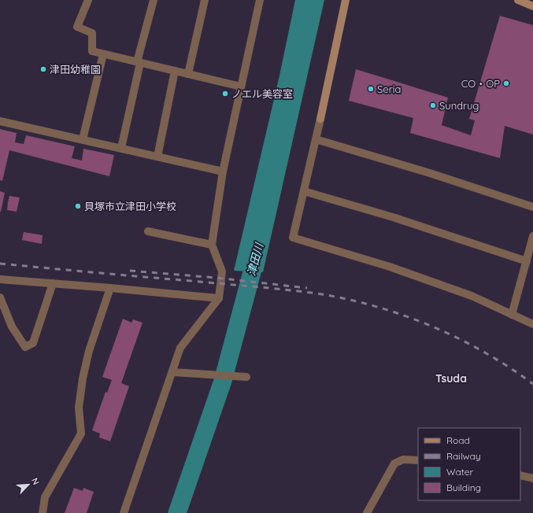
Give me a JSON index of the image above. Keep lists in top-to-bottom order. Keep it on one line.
{"districts":["Tsuda"],"water":["津田川"],"places":["津田幼稚園","CO・OP","Seria","ノエル美容室","Sundrug","貝塚市立津田小学校"],"legend":["Road","Railway","Water","Building"],"north":"top right"}
